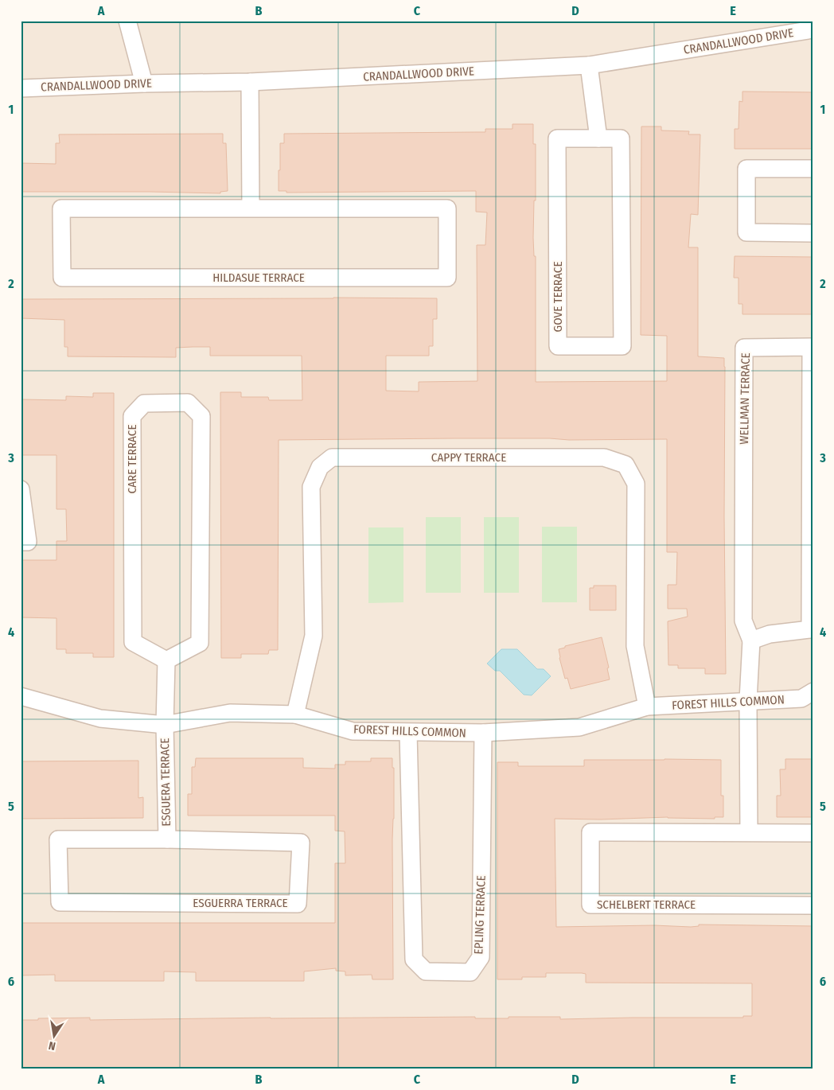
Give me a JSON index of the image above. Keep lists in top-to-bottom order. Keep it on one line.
{"streets":{"street":["CRANDALLWOOD DRIVE","HILDASUE TERRACE","GOVE TERRACE","WELLMAN TERRACE","CAPPY TERRACE","CARE TERRACE","FOREST HILLS COMMON","ESGUERA TERRACE","ESGUERRA TERRACE","SCHELBERT TERRACE","EPLING TERRACE"]},"crossings":[["WELLMAN TERRACE","FOREST HILLS COMMON"],["CAPPY TERRACE","FOREST HILLS COMMON"],["FOREST HILLS COMMON","ESGUERA TERRACE"],["FOREST HILLS COMMON","EPLING TERRACE"],["ESGUERA TERRACE","ESGUERRA TERRACE"]],"north":"bottom","grid":{"columns":["A","B","C","D","E"],"rows":["1","2","3","4","5","6"]}}
